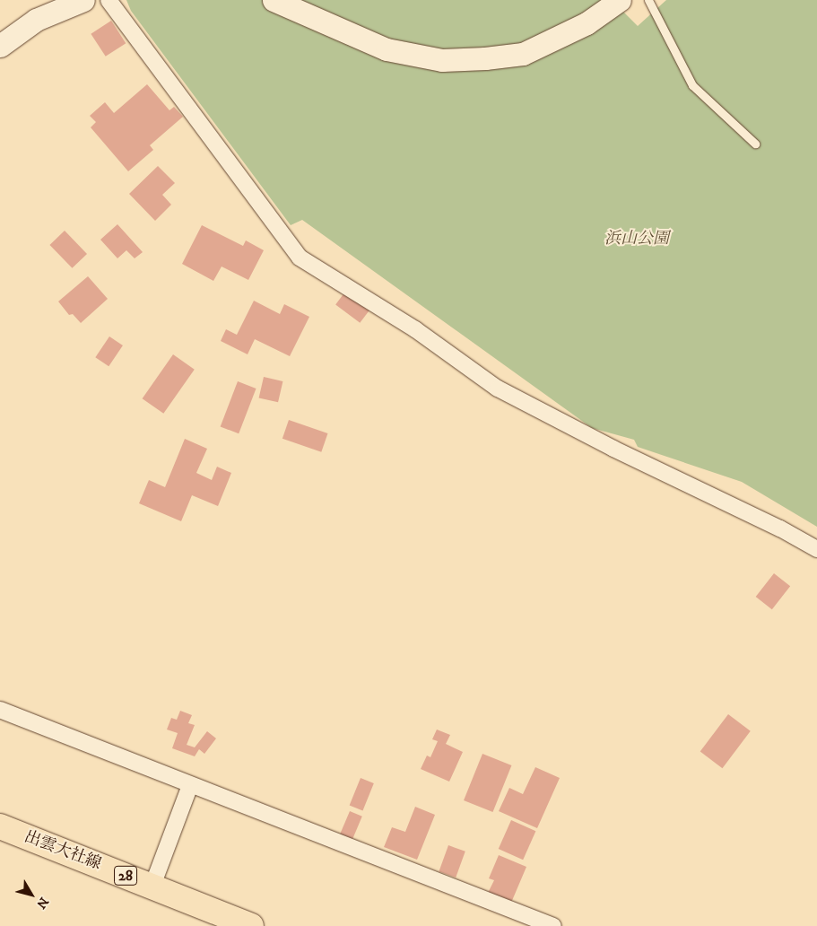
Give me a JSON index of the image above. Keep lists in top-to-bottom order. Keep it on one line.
{"streets":{"main road":["出雲大社線","28"]},"parks":["浜山公園"],"north":"bottom right"}
